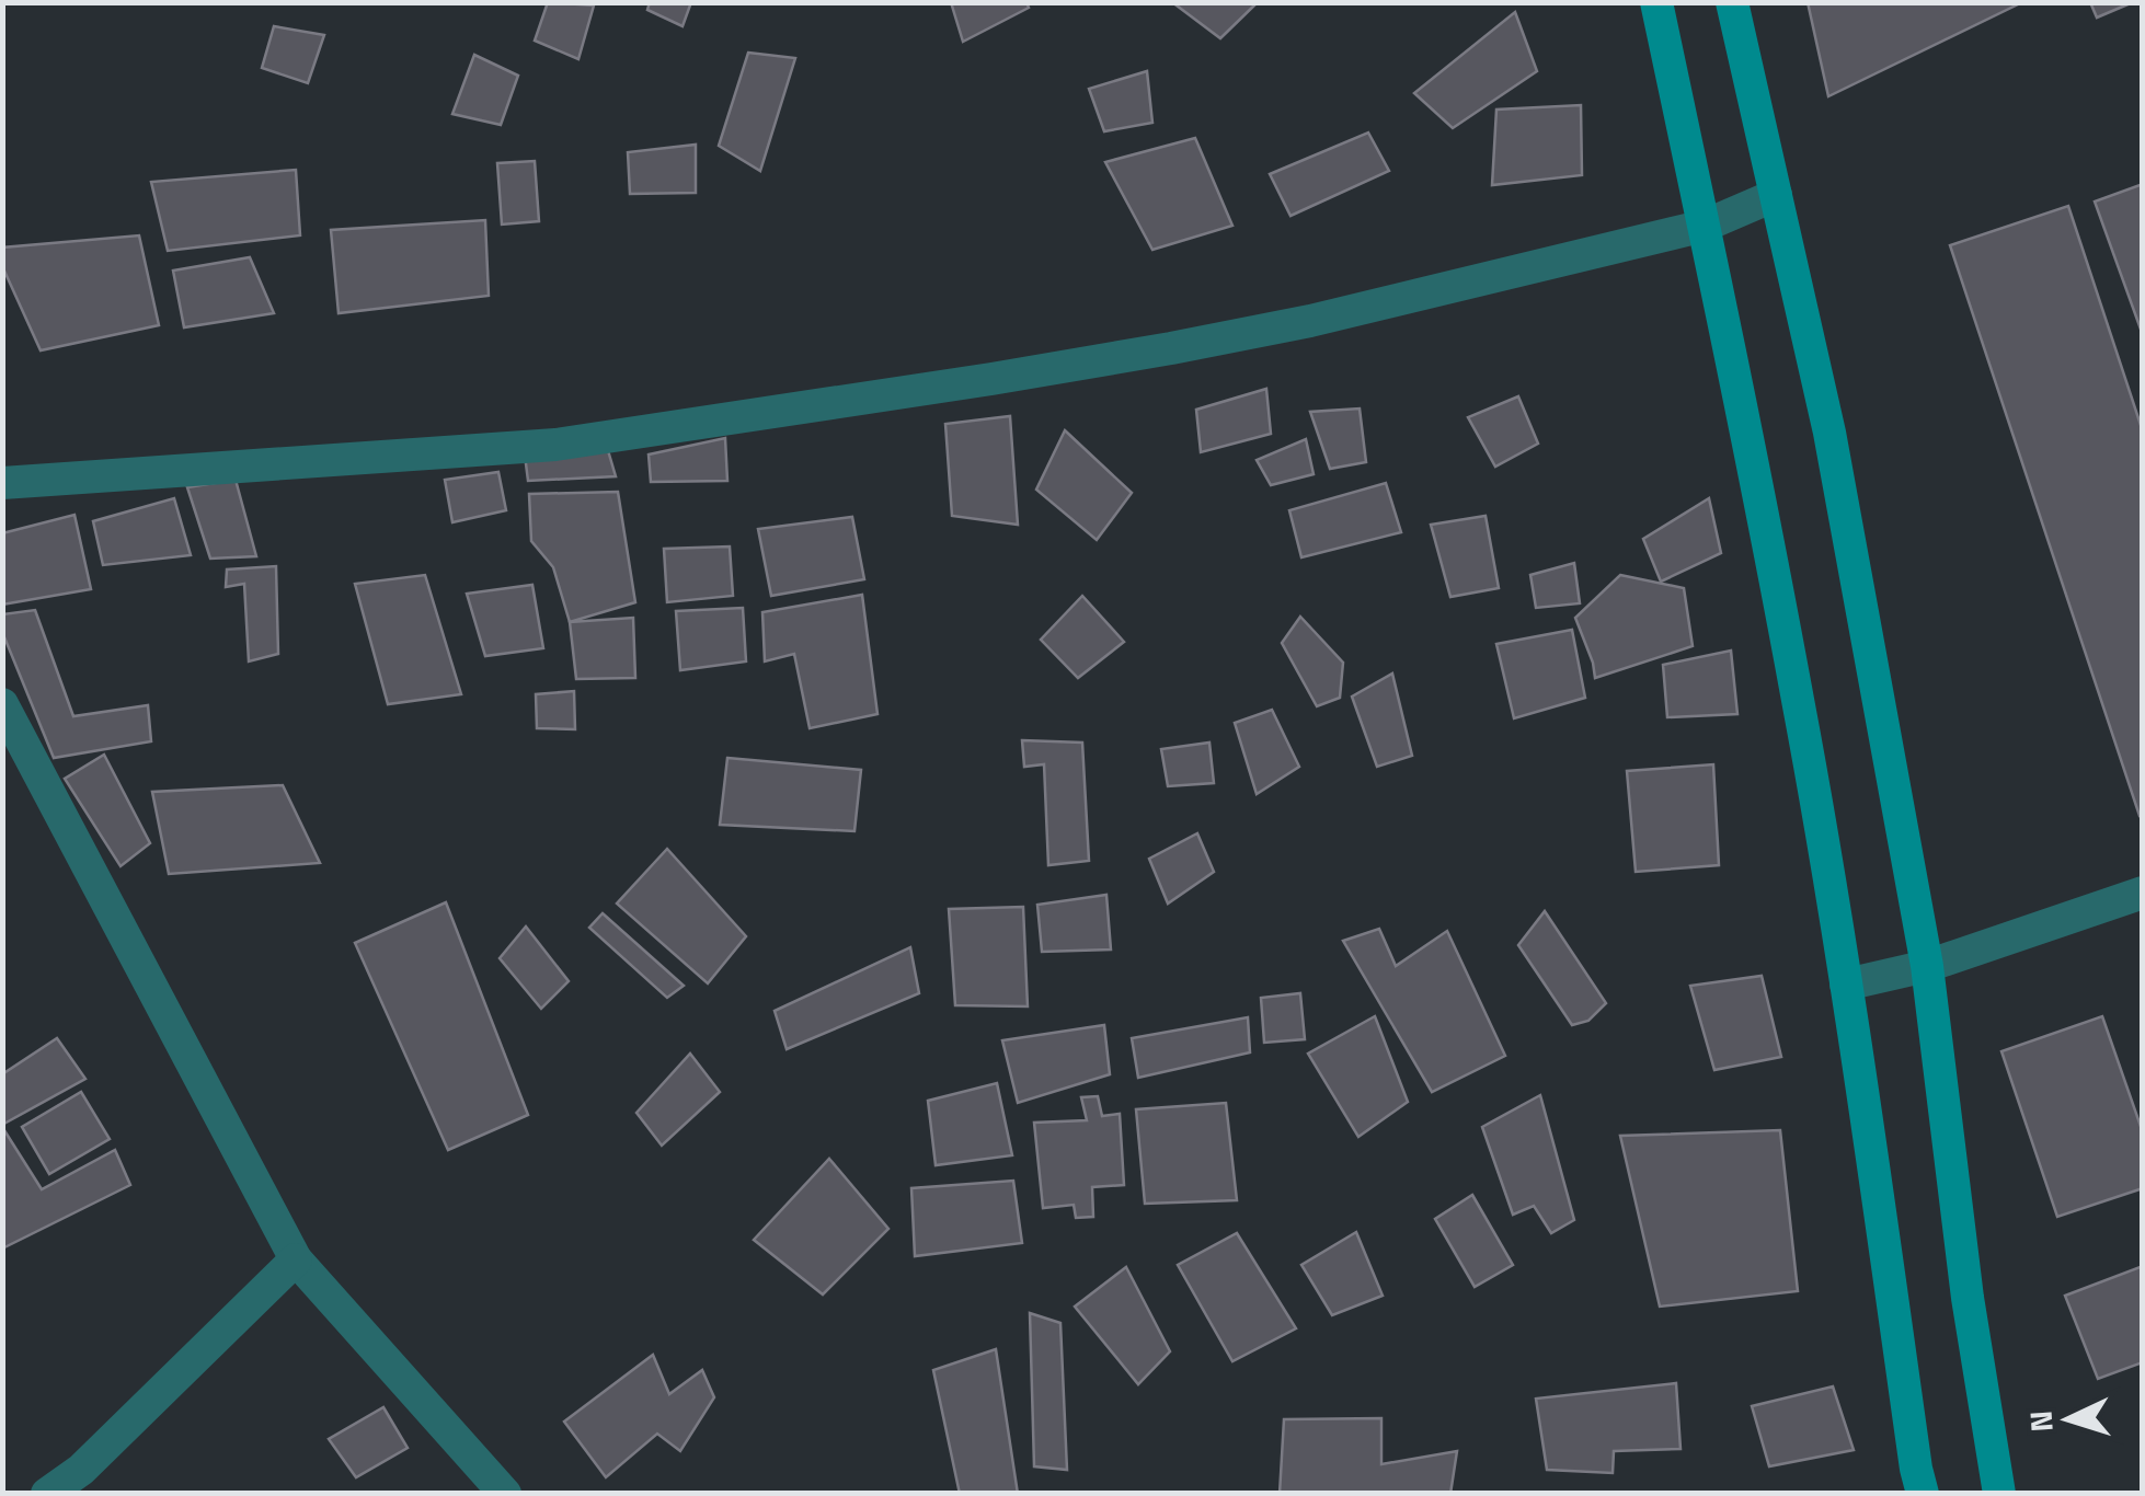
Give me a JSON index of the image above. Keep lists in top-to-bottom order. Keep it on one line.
{"north":"left"}
